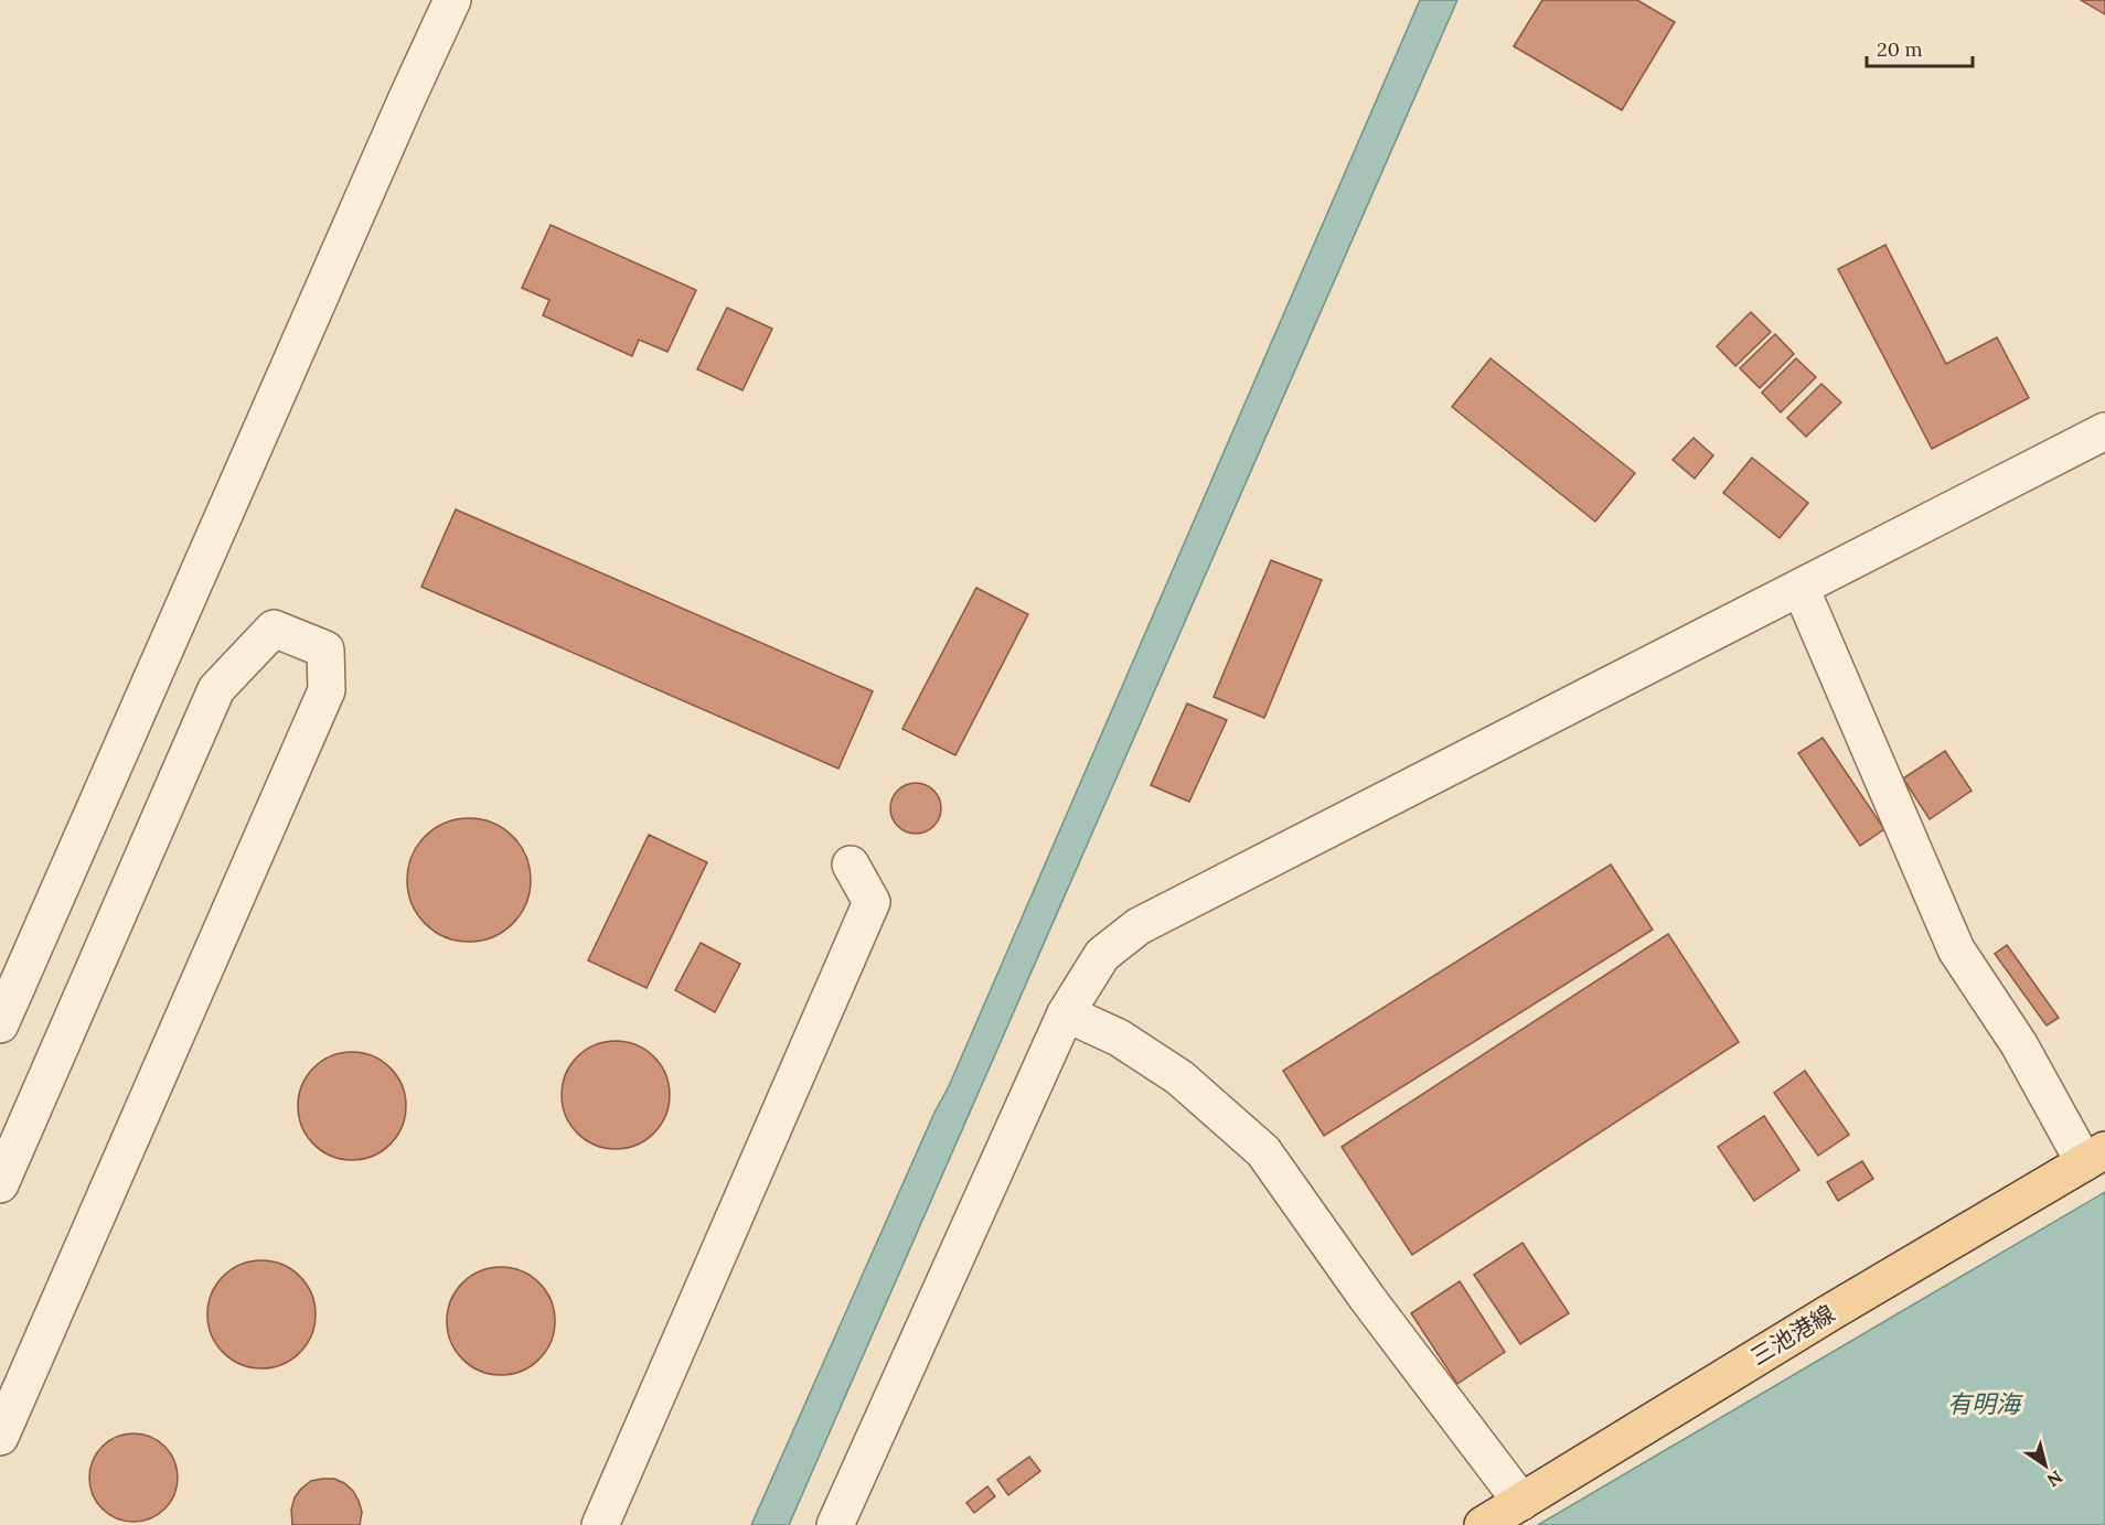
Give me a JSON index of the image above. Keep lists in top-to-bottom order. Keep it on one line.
{"streets":{"main road":["三池港線"]},"water":["有明海"],"scale_bar":"20 m","north":"bottom right"}
